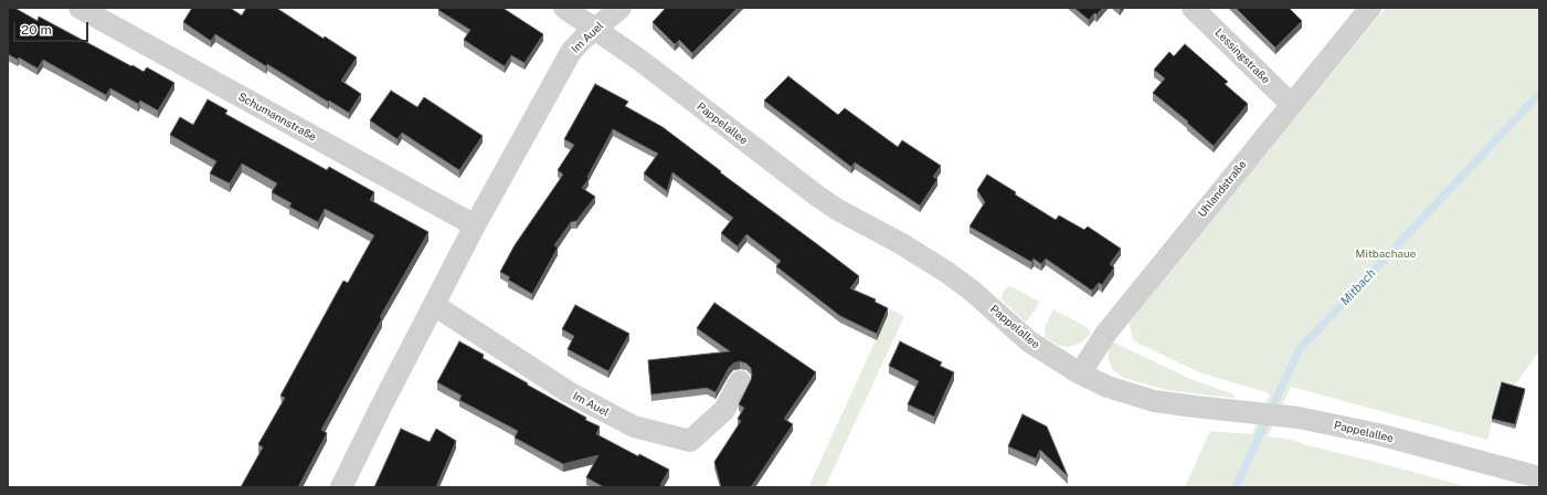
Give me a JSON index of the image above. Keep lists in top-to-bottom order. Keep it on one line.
{"streets":{"street":["Im Auel","Lessingstraße","Schumannstraße","Pappelallee","Uhlandstraße"]},"crossings":[["Im Auel","Schumannstraße"],["Im Auel","Pappelallee"],["Lessingstraße","Uhlandstraße"],["Pappelallee","Uhlandstraße"]],"water":["Mitbach"],"parks":["Mitbachaue"],"scale_bar":"20 m"}
